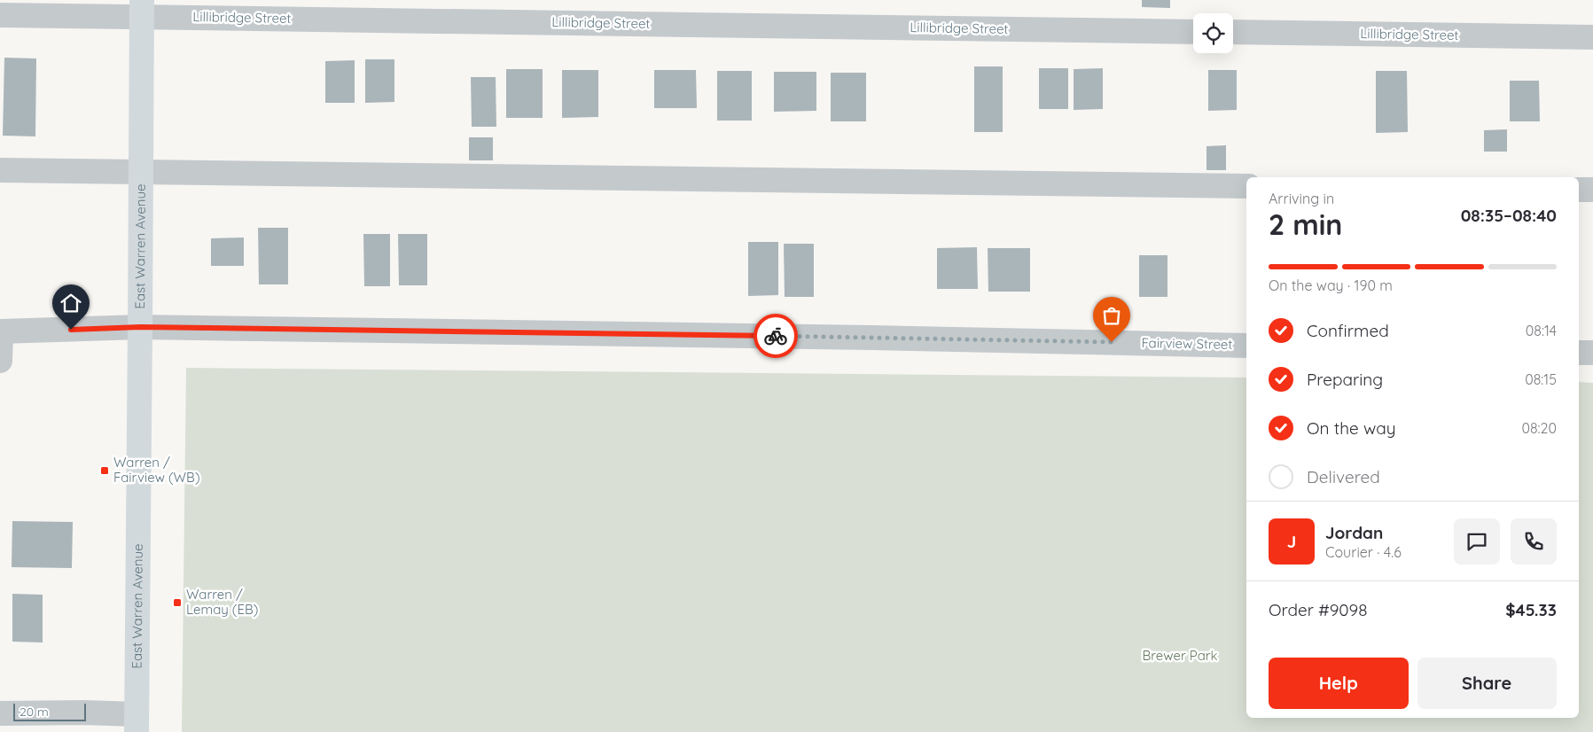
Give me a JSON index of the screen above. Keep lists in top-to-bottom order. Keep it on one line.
{"streets":{"main road":["East Warren Avenue"],"street":["Lillibridge Street","Fairview Street"]},"crossings":[["Lillibridge Street","East Warren Avenue"],["East Warren Avenue","Fairview Street"]],"parks":["Brewer Park"],"places":{"transit":["Warren / Fairview (WB)","Warren / Lemay (EB)"]},"scale_bar":"20 m","page":{"heading":["2 min","Arriving in","08:35–08:40"],"panel":["Jordan","Courier · 4.6","Order #9098","$45.33"],"bar":"On the way · 190 m","list":[["Confirmed","08:14"],["Preparing","08:15"],["On the way","08:20"],"Delivered"],"round":"J","buttons":["Help","Share"],"scale":"20 m"}}
